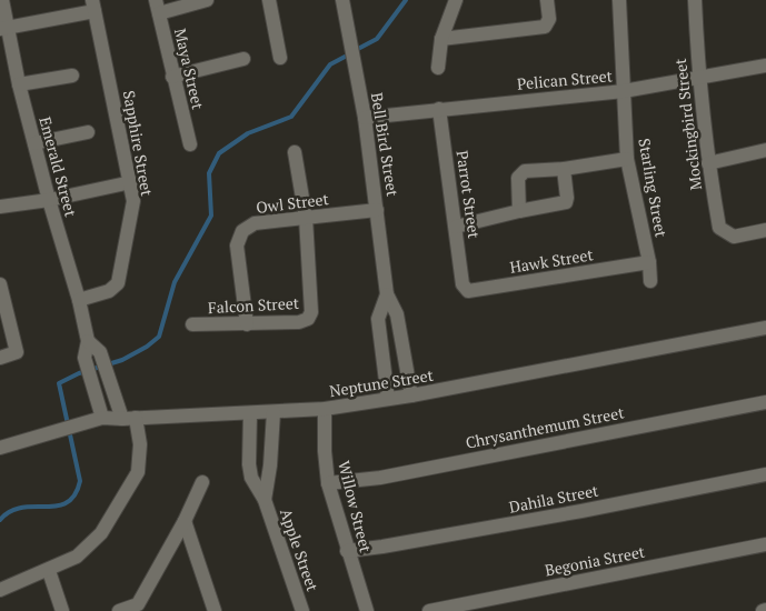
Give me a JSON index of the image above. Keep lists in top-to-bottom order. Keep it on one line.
{"streets":{"street":["Maya Street","Pelican Street","Mockingbird Street","Sapphire Street","Bell Bird Street","Emerald Street","Starling Street","Parrot Street","Owl Street","Hawk Street","Falcon Street","Neptune Street","Chrysanthemum Street","Dahila Street","Willow Street","Apple Street","Begonia Street"]},"crossings":[["Pelican Street","Mockingbird Street"],["Pelican Street","Bell Bird Street"],["Pelican Street","Starling Street"],["Pelican Street","Parrot Street"],["Sapphire Street","Emerald Street"],["Bell Bird Street","Owl Street"],["Bell Bird Street","Neptune Street"],["Emerald Street","Neptune Street"],["Starling Street","Hawk Street"],["Parrot Street","Hawk Street"],["Owl Street","Falcon Street"],["Neptune Street","Willow Street"],["Neptune Street","Apple Street"],["Chrysanthemum Street","Willow Street"],["Dahila Street","Willow Street"]]}
